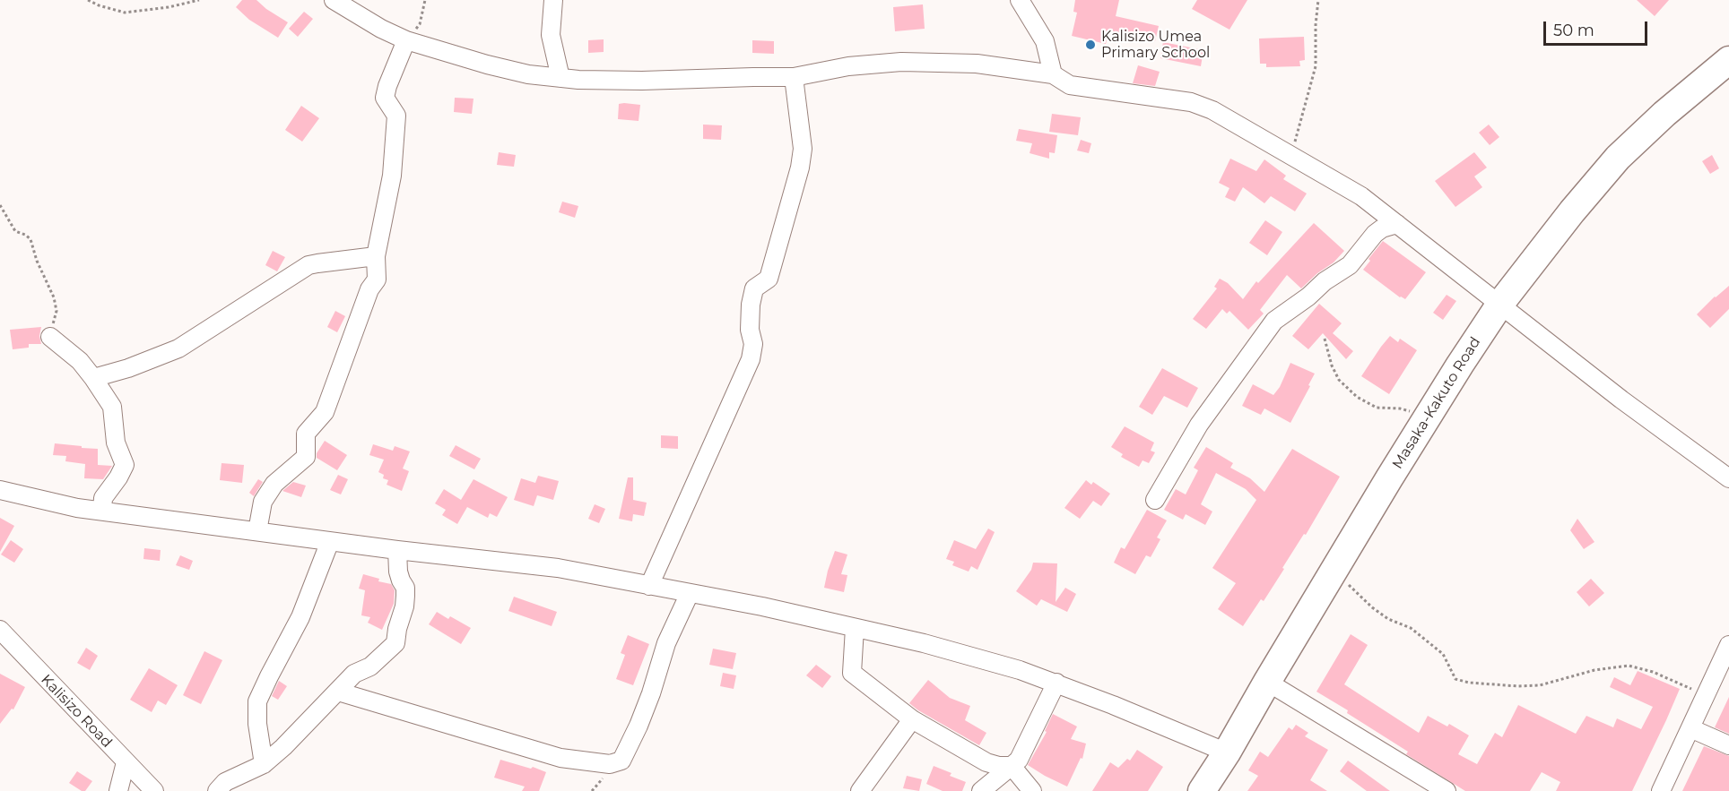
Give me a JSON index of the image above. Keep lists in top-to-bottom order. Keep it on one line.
{"streets":{"highway":["Masaka-Kakuto Road"],"street":["Kalisizo Road"]},"places":["Kalisizo Umea Primary School"],"scale_bar":"50 m"}
